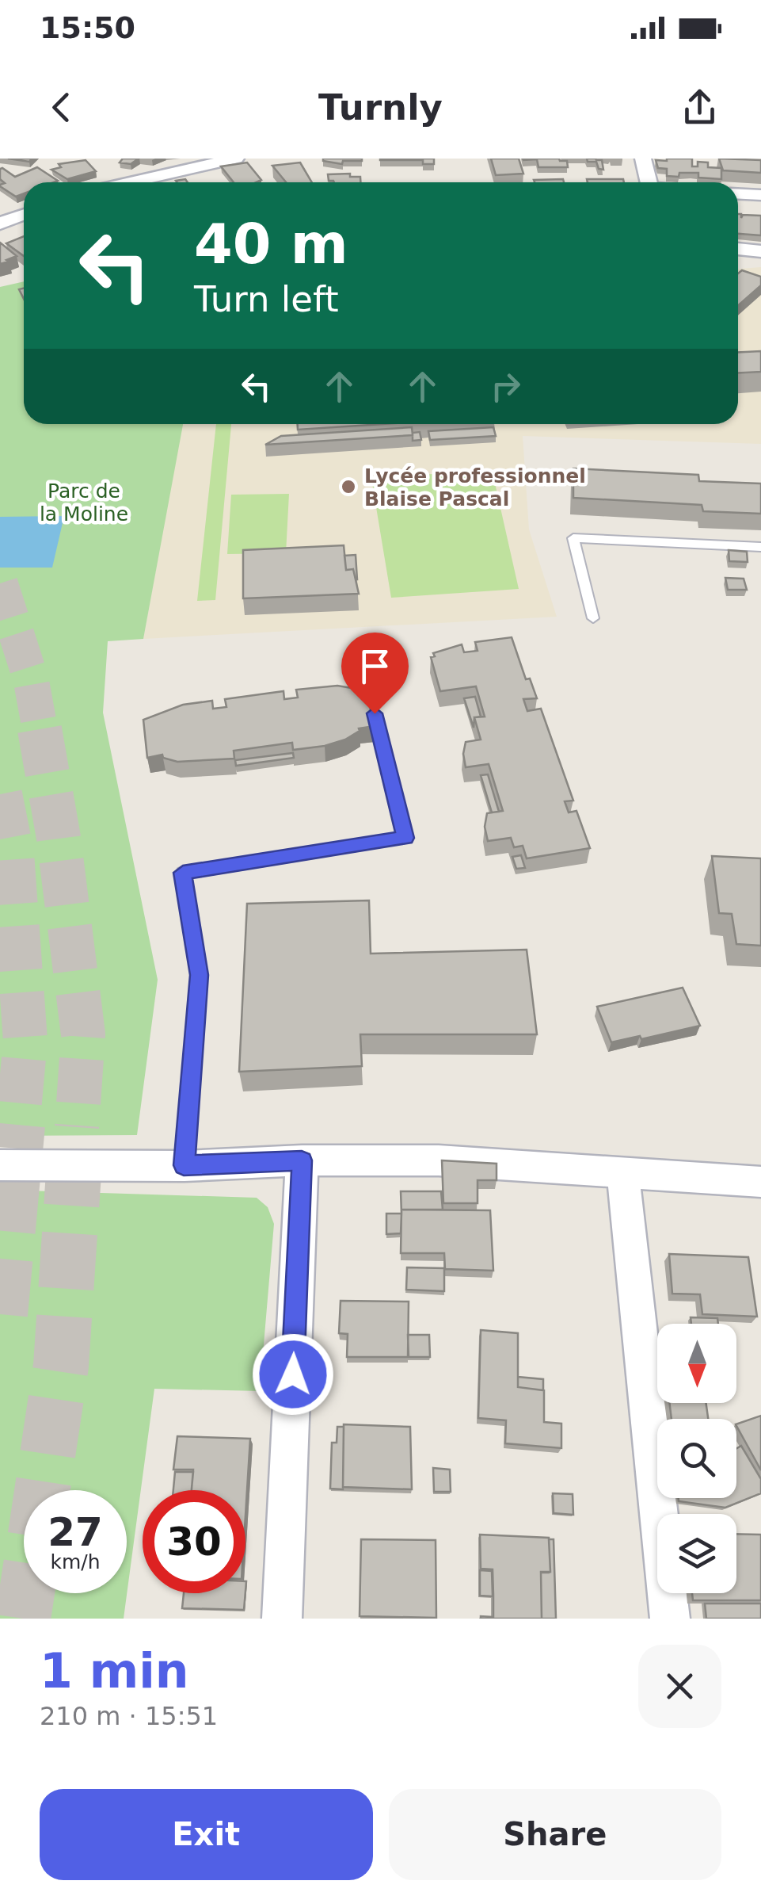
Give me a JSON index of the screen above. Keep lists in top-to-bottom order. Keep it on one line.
{"parks":["Parc de la Moline"],"places":["Lycée professionnel Blaise Pascal"],"north":"bottom","page":{"status":"15:50","header":"Turnly","turn":["40 m","Turn left"],"speed":"27 km/h","limit":"30","heading":["1 min","210 m · 15:51"],"buttons":["Exit","Share"]}}
